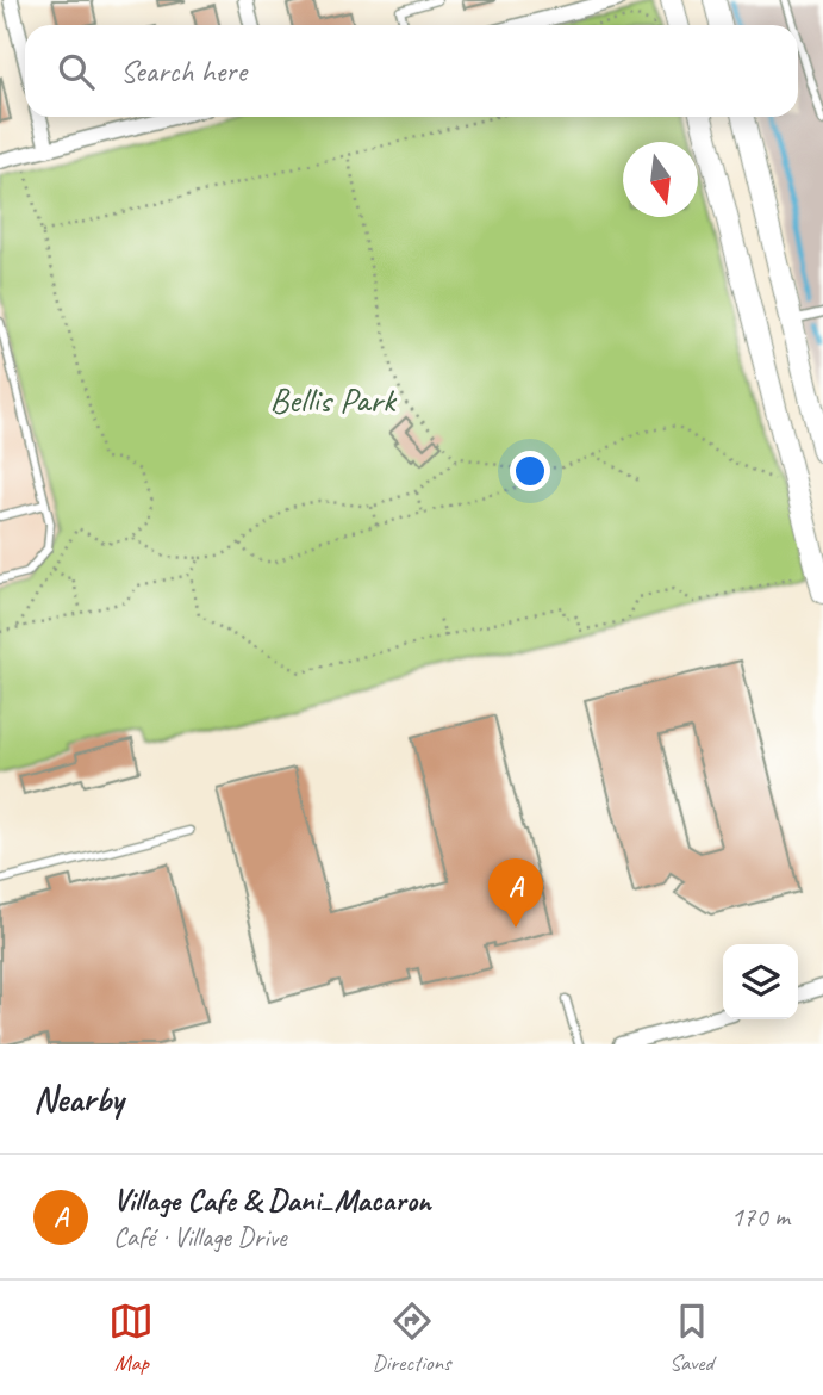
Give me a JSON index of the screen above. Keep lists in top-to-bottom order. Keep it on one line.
{"parks":["Bellis Park"],"north":"bottom","page":{"search":"Search here","pins":"A","heading":"Nearby","list":[{"mark":"A","name":"Village Cafe & Dani_Macaron","note":"Café · Village Drive","value":"170 m"}],"nav":["Map","Directions","Saved"]}}
